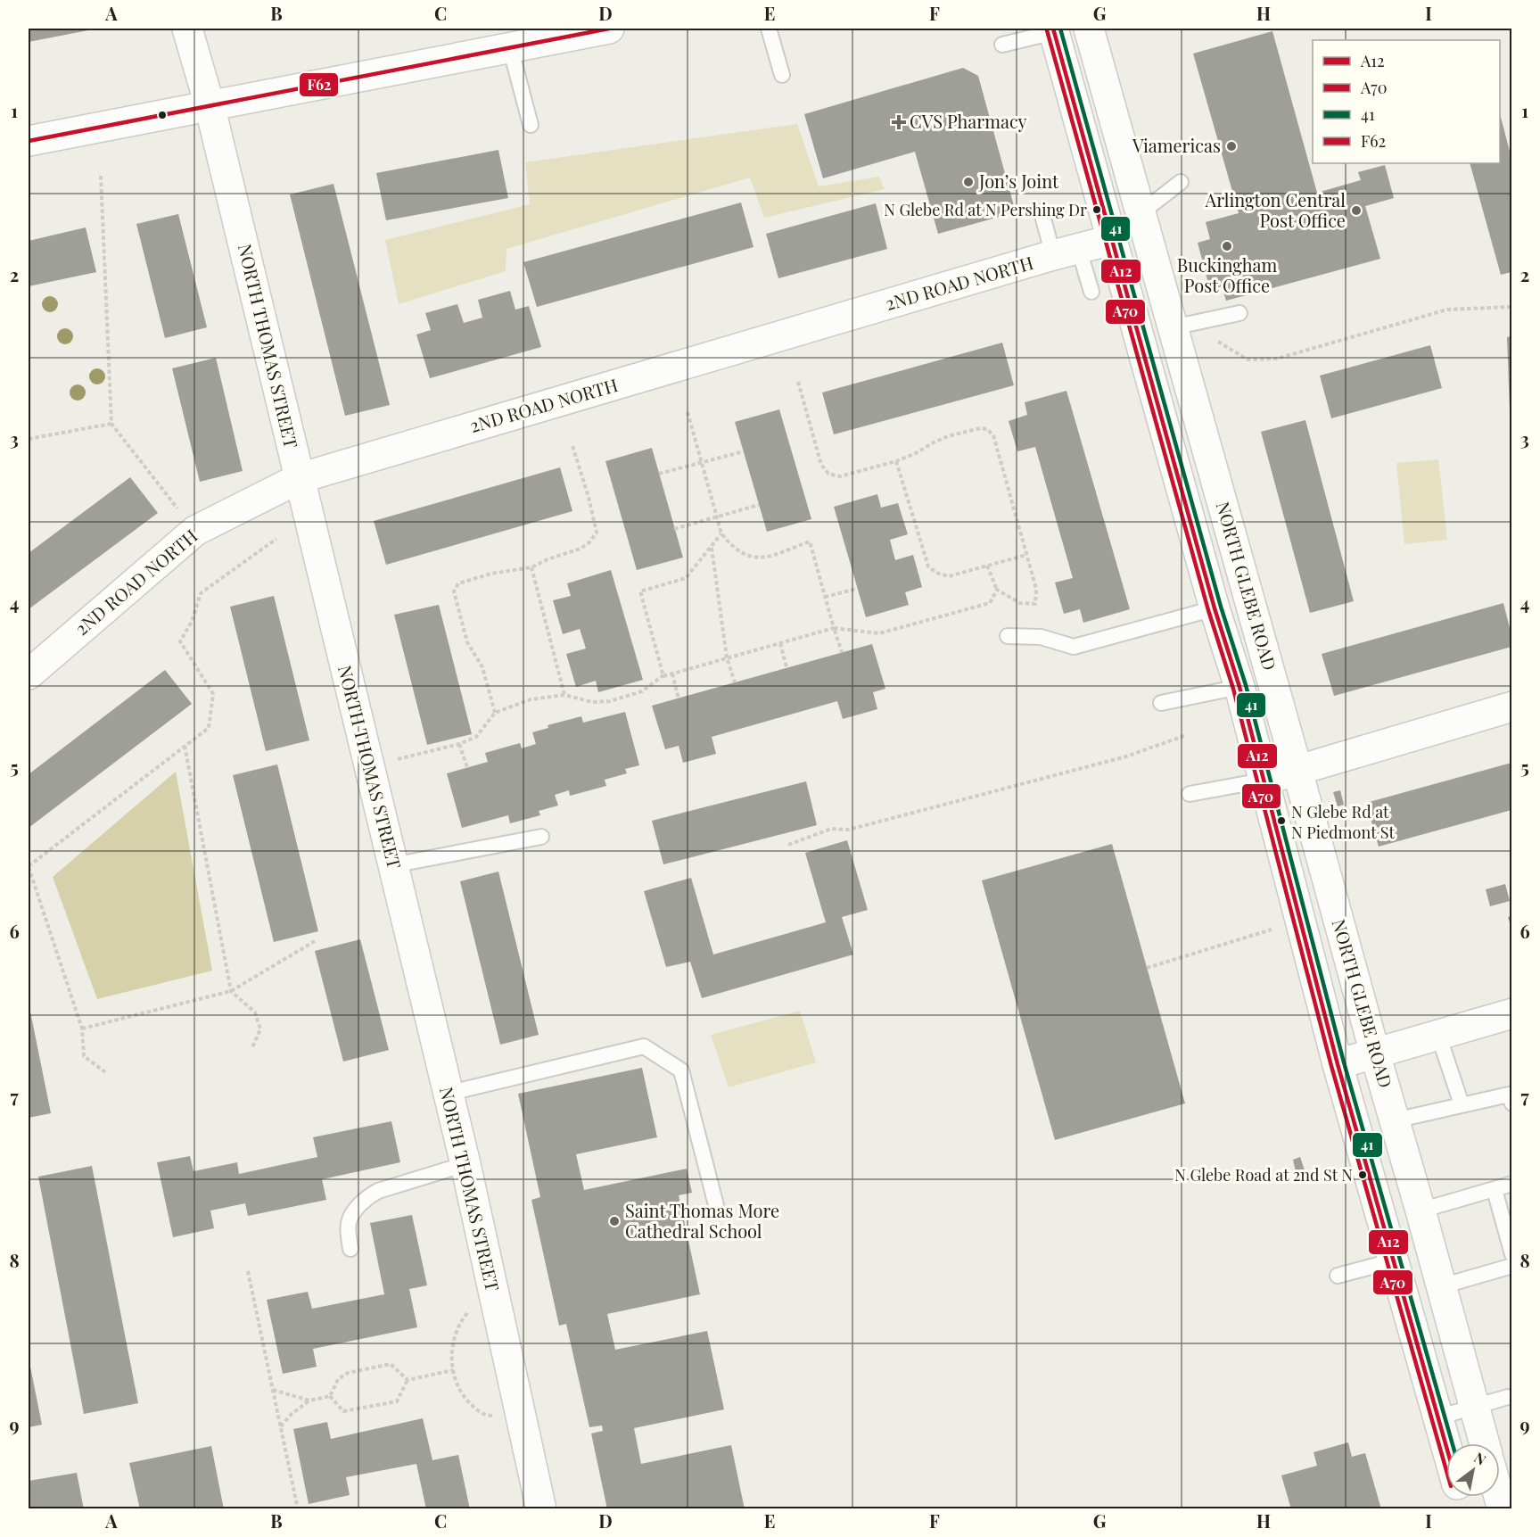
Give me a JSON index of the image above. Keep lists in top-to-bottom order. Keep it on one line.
{"streets":{"street":["2ND ROAD NORTH","NORTH THOMAS STREET","NORTH GLEBE ROAD"]},"crossings":[["2ND ROAD NORTH","NORTH THOMAS STREET"],["2ND ROAD NORTH","NORTH GLEBE ROAD"]],"places":{"health":["CVS Pharmacy"],"other":["Viamericas","Jon’s Joint","N Glebe Rd at N Pershing Dr","Arlington Central Post Office","Buckingham Post Office","N Glebe Rd at N Piedmont St","N Glebe Road at 2nd St N","Saint Thomas More Cathedral School"]},"lines":["transit line A12","transit line 41","transit line F62","transit line A70"],"legend":["A12","A70","41","F62"],"north":"top right","grid":{"columns":["A","B","C","D","E","F","G","H","I"],"rows":["1","2","3","4","5","6","7","8","9"]}}
